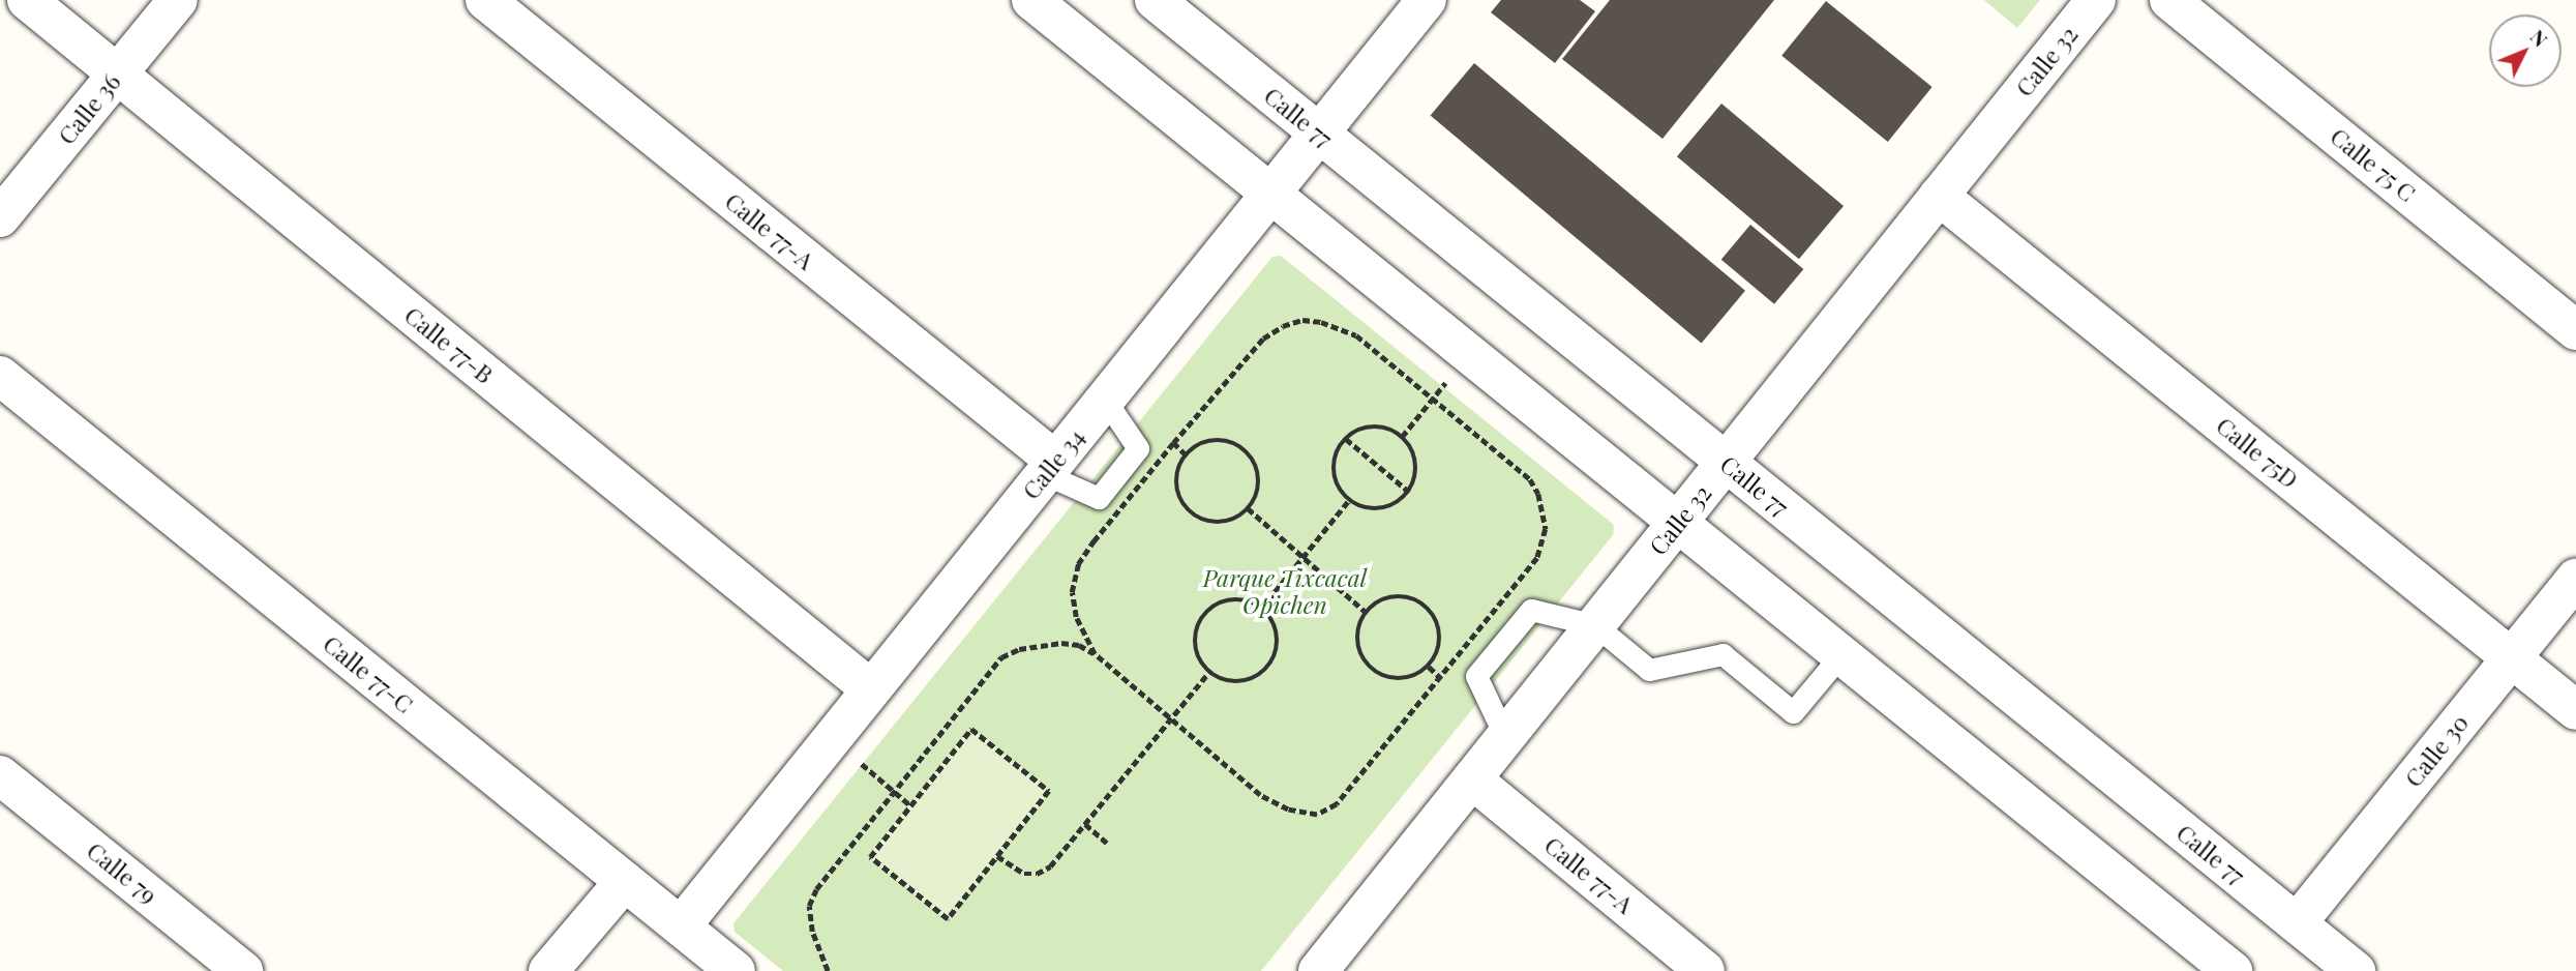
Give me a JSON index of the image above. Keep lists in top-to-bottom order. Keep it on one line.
{"streets":{"street":["Calle 32","Calle 36","Calle 77","Calle 75 C","Calle 77-A","Calle 77-B","Calle 75D","Calle 34","Calle 77-C","Calle 30","Calle 79"]},"crossings":[["Calle 32","Calle 77"],["Calle 32","Calle 77-A"],["Calle 32","Calle 75D"],["Calle 36","Calle 77-B"],["Calle 77","Calle 34"],["Calle 77","Calle 30"],["Calle 77-A","Calle 34"],["Calle 77-B","Calle 34"],["Calle 75D","Calle 30"],["Calle 34","Calle 77-C"]],"parks":["Parque Tixcacal Opichen"],"north":"top right"}
